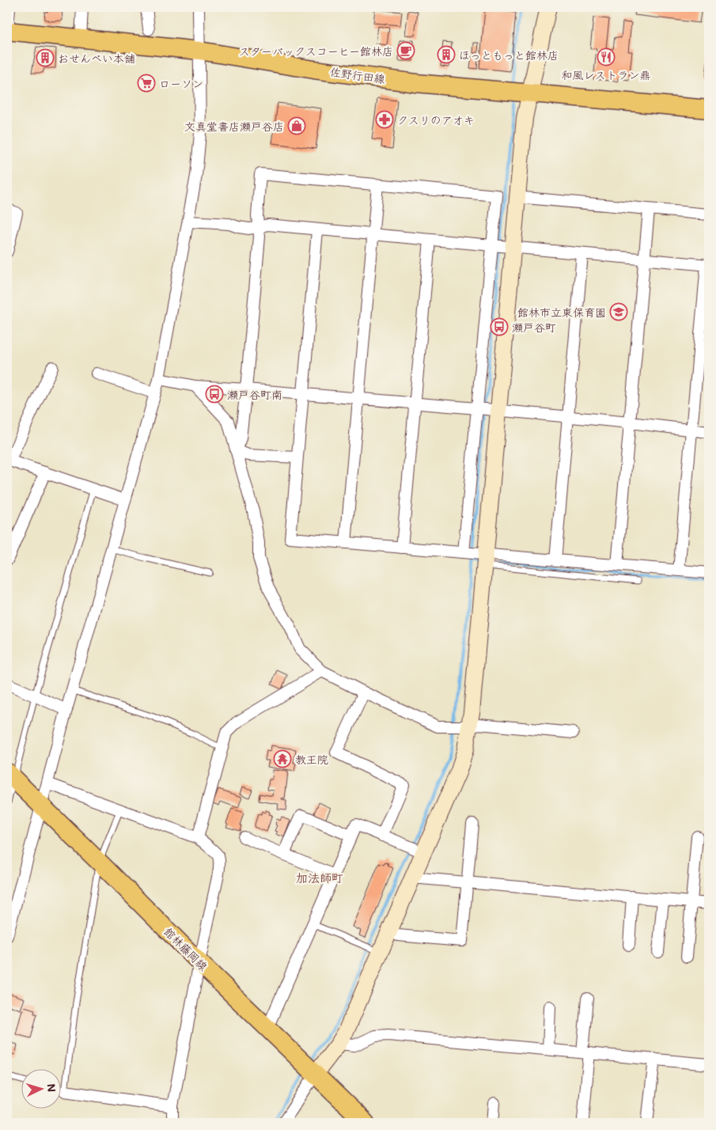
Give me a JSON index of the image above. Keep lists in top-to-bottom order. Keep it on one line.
{"streets":{"main road":["佐野行田線","館林藤岡線"]},"districts":["加法師町"],"places":{"cafe":["スターバックスコーヒー館林店"],"building":["ほっともっと館林店","おせんべい本舗"],"restaurant":["和風レストラン鼎"],"supermarket":["ローソン"],"pharmacy":["クスリのアオキ"],"shop":["文真堂書店瀬戸谷店"],"school or university":["館林市立東保育園"],"bus stop":["瀬戸谷町","瀬戸谷町南"],"temple":["教王院"]},"north":"right"}
